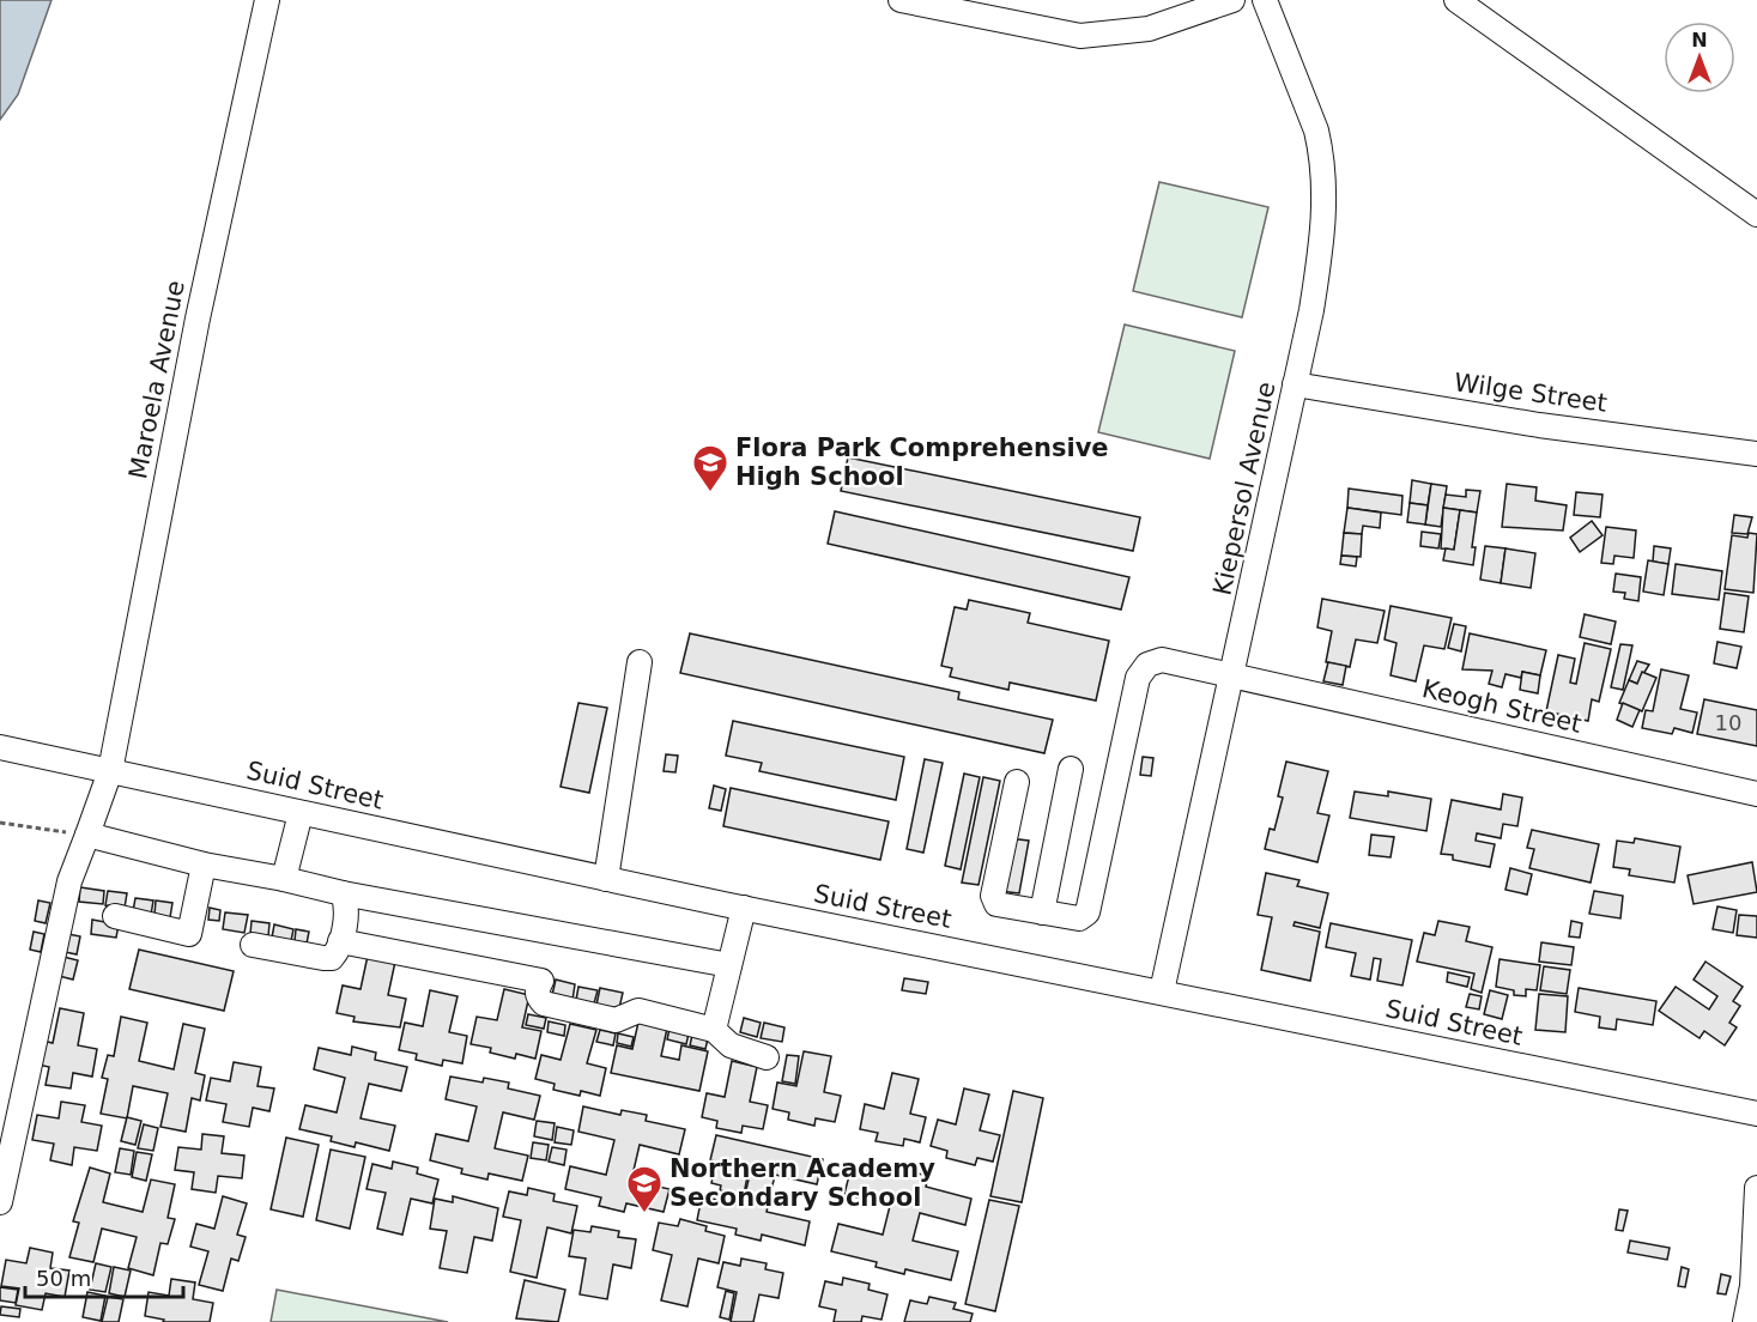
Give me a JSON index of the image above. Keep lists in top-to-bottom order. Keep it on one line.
{"streets":{"street":["Maroela Avenue","Wilge Street","Kiepersol Avenue","Keogh Street","Suid Street"]},"crossings":[["Maroela Avenue","Suid Street"],["Wilge Street","Kiepersol Avenue"],["Kiepersol Avenue","Keogh Street"],["Kiepersol Avenue","Suid Street"]],"places":{"school or university":["Flora Park Comprehensive High School","Northern Academy Secondary School"]},"house_numbers":["10"],"scale_bar":"50 m","north":"top"}
